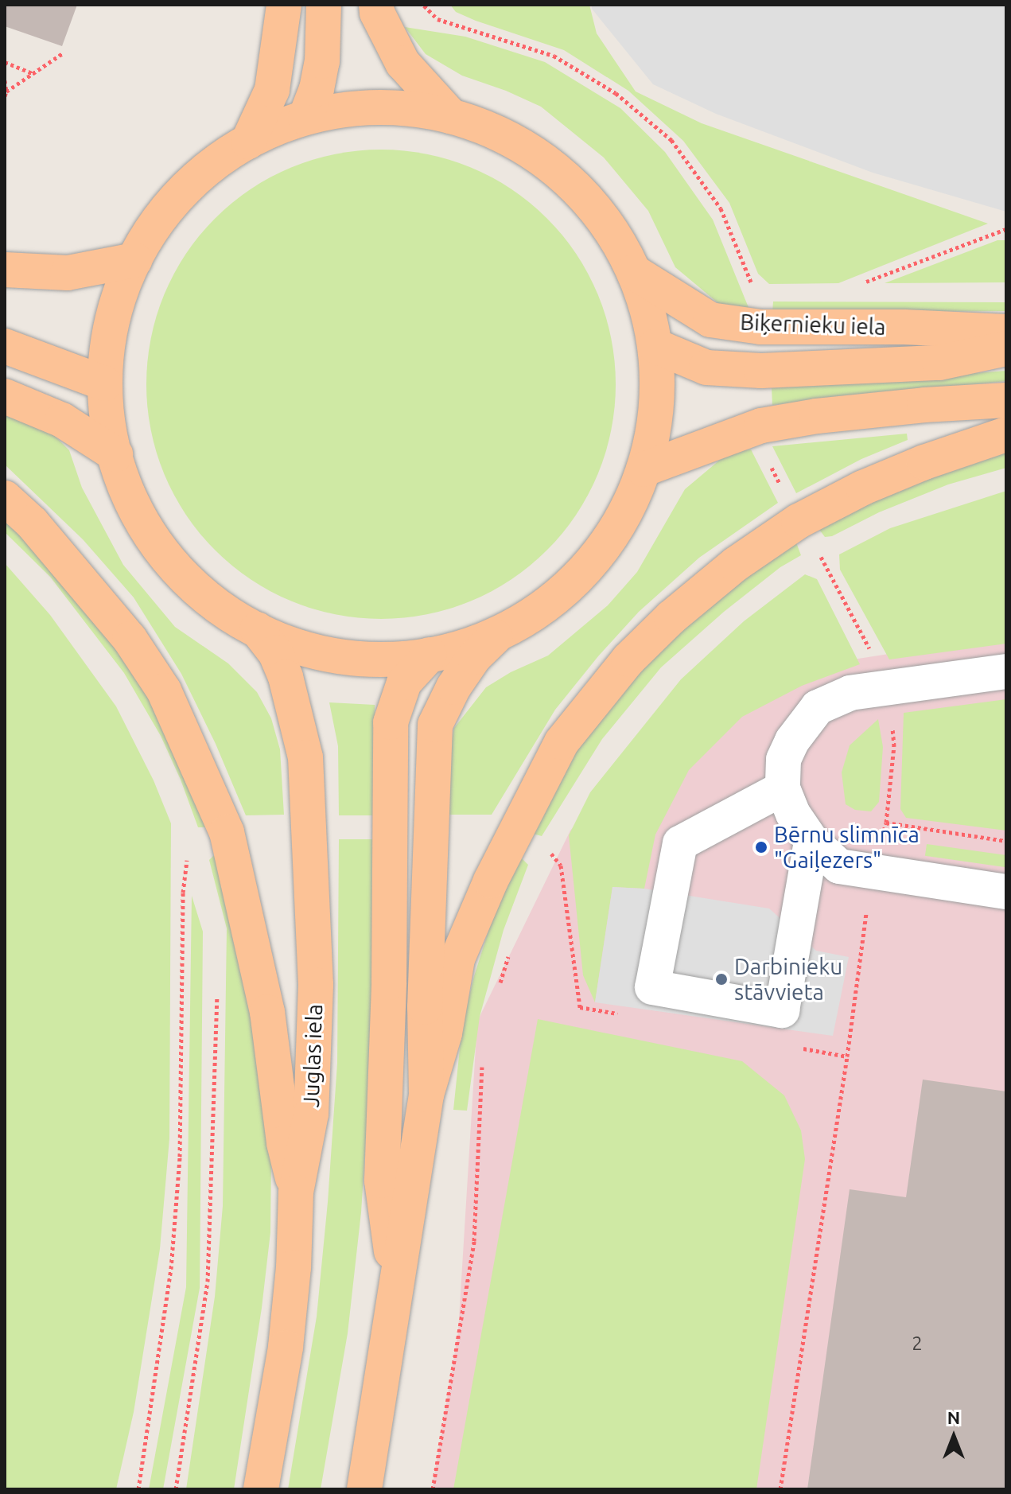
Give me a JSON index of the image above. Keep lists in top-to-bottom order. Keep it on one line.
{"streets":{"main road":["Biķernieku iela","Juglas iela"]},"places":["Bērnu slimnīca \"Gaiļezers\"","Darbinieku stāvvieta"],"house_numbers":["2"],"north":"top"}
